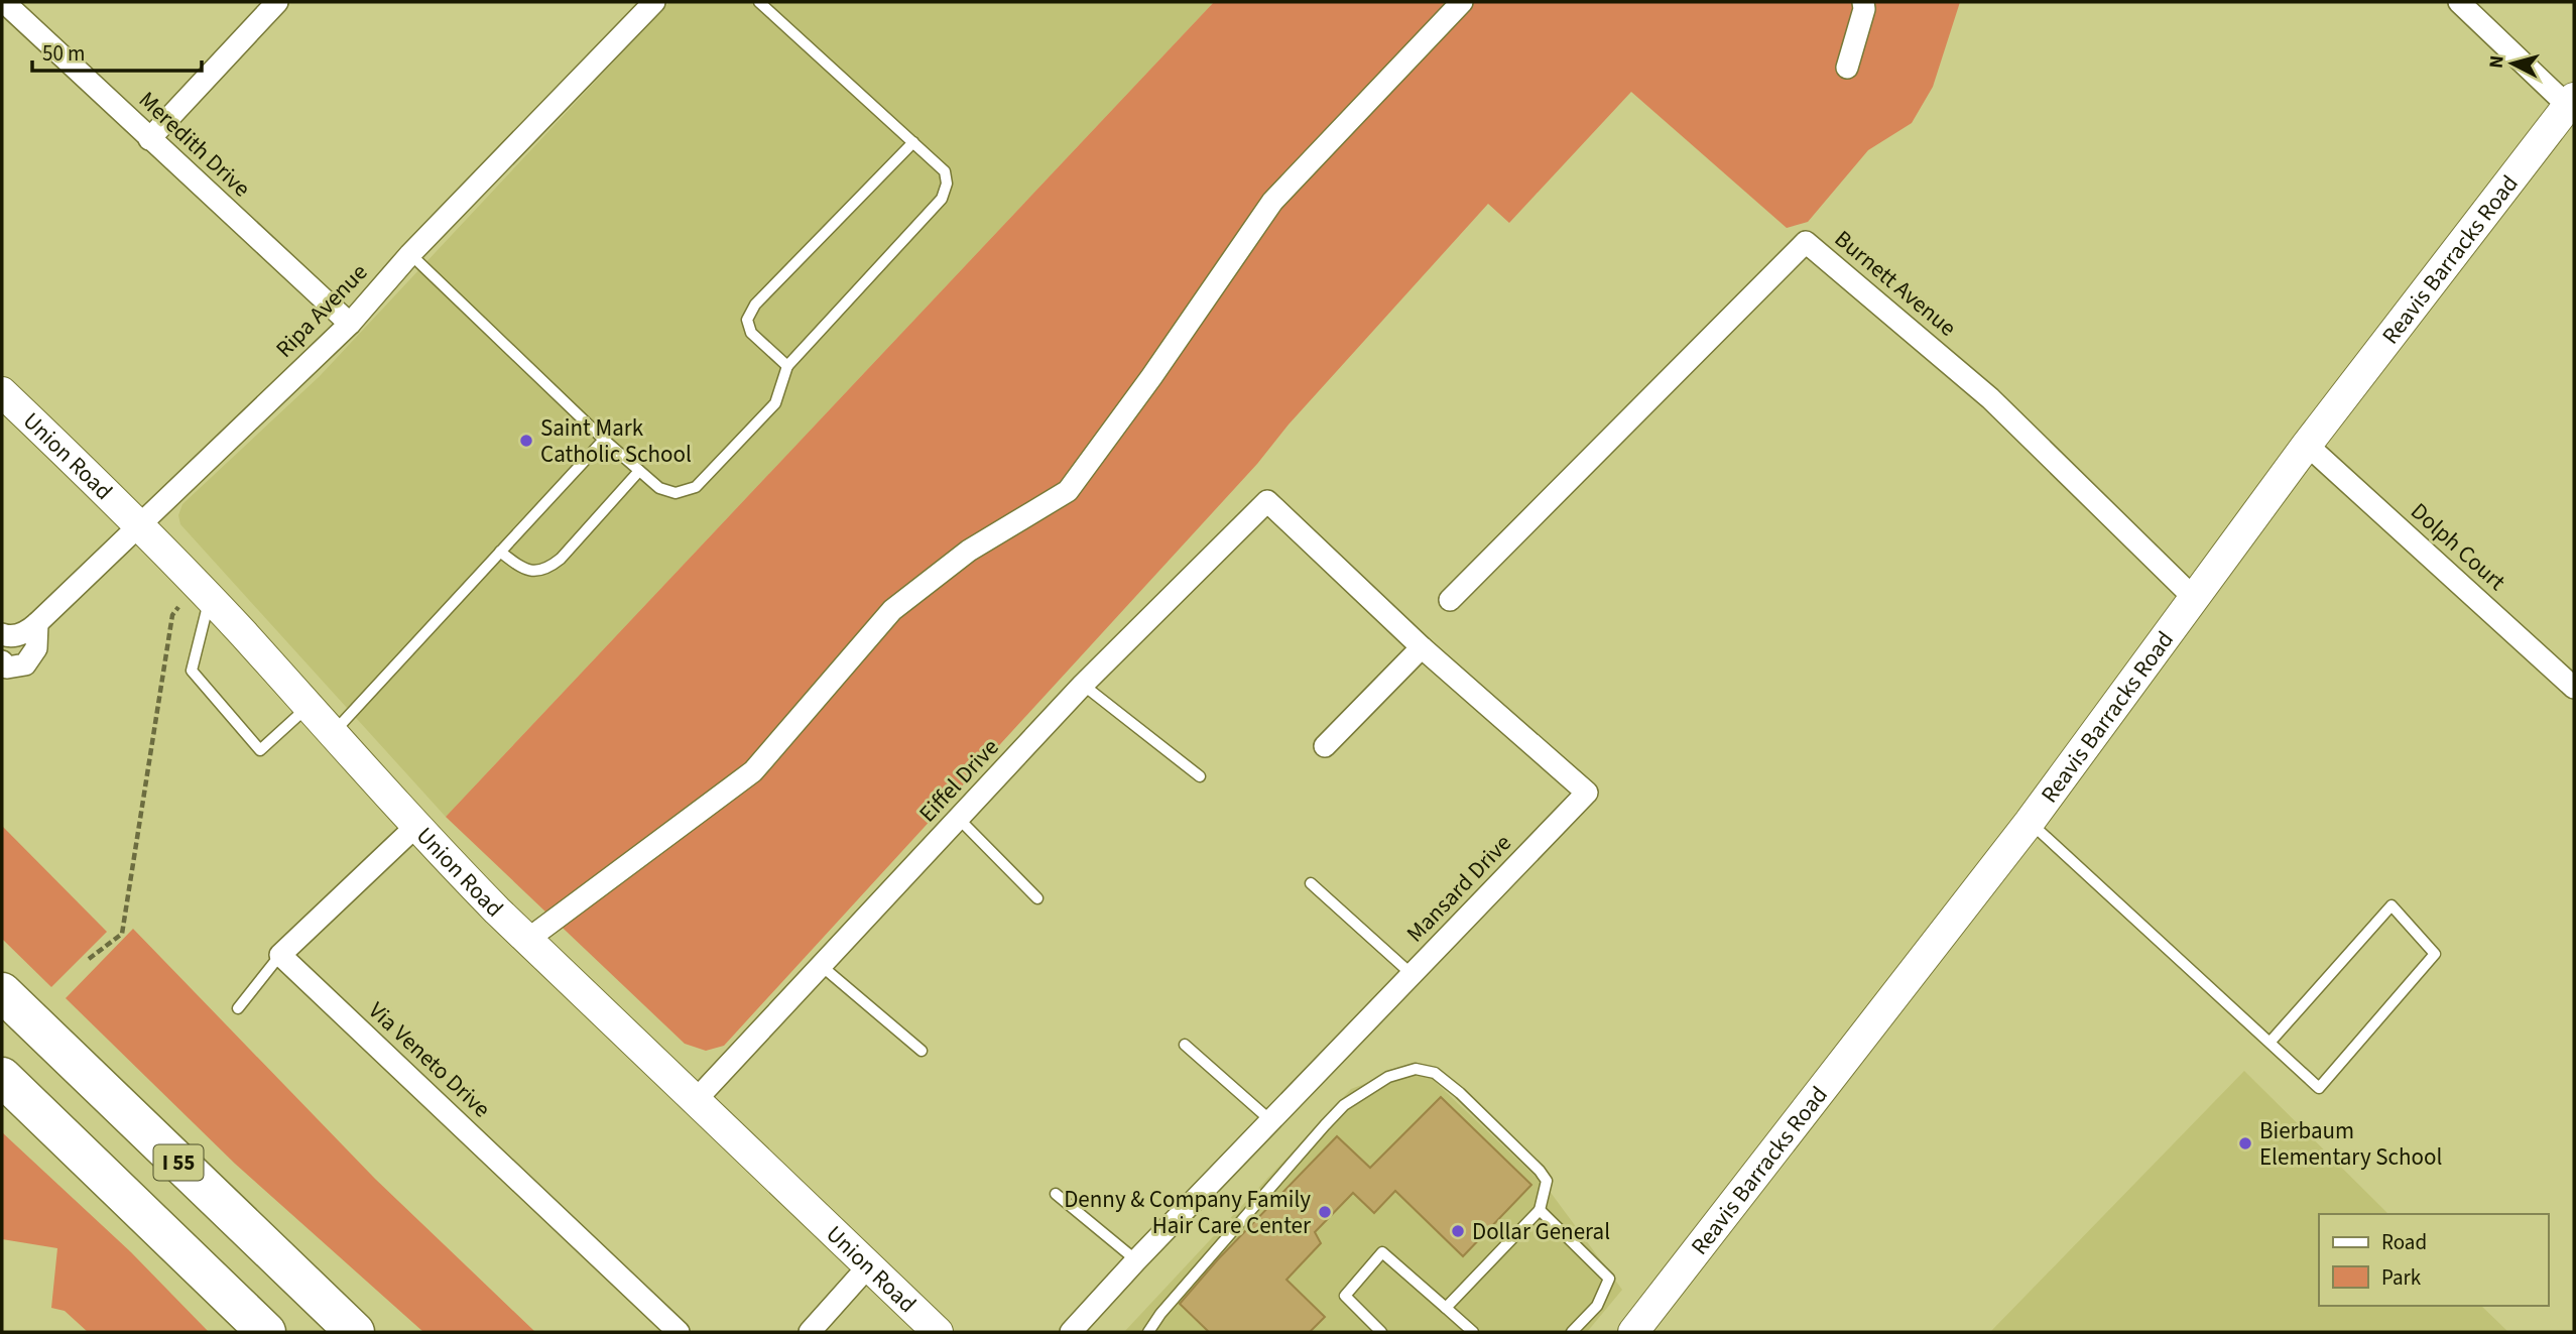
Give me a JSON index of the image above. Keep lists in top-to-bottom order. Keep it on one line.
{"streets":{"highway":["I 55"],"main road":["Reavis Barracks Road","Union Road"],"street":["Meredith Drive","Burnett Avenue","Ripa Avenue","Dolph Court","Eiffel Drive","Mansard Drive","Via Veneto Drive"]},"crossings":[["Meredith Drive","Ripa Avenue"],["Reavis Barracks Road","Burnett Avenue"],["Reavis Barracks Road","Dolph Court"],["Ripa Avenue","Union Road"],["Union Road","Eiffel Drive"],["Eiffel Drive","Mansard Drive"]],"places":["Saint Mark Catholic School","Bierbaum Elementary School","Denny & Company Family Hair Care Center","Dollar General"],"legend":["Road","Park"],"scale_bar":"50 m","north":"left"}
